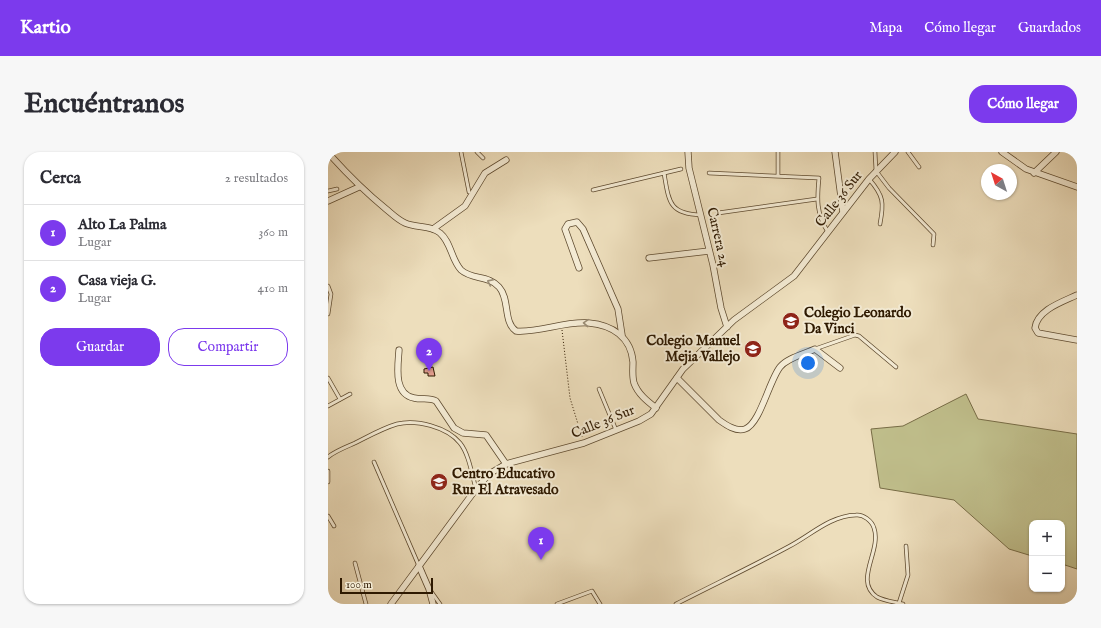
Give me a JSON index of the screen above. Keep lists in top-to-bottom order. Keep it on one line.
{"streets":{"street":["Calle 36 Sur","Carrera 24"]},"crossings":[["Calle 36 Sur","Carrera 24"]],"places":{"school or university":["Colegio Leonardo Da Vinci","Colegio Manuel Mejia Vallejo","Centro Educativo Rur El Atravesado"]},"scale_bar":"100 m","north":"top left","page":{"header":"Kartio","nav":["Mapa","Cómo llegar","Guardados"],"buttons":["Cómo llegar",["Guardar","Compartir"]],"title":"Encuéntranos","heading":["Cerca","2 resultados"],"list":[{"mark":"1","name":"Alto La Palma","note":"Lugar","value":"360 m"},{"mark":"2","name":"Casa vieja G.","note":"Lugar","value":"410 m"}],"pins":["2","1"],"map_buttons":["+","−"],"scale":"100 m"}}
